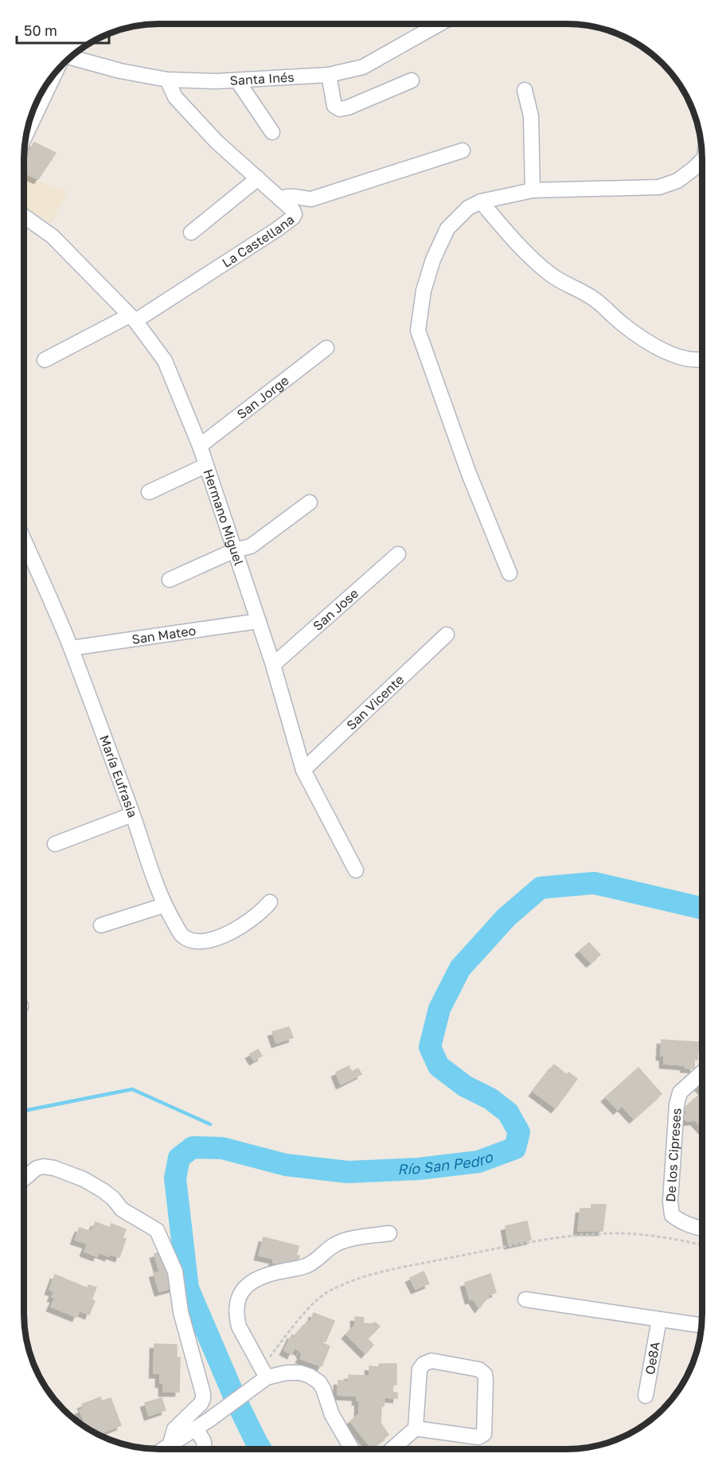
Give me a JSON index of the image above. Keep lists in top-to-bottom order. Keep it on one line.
{"streets":{"street":["Santa Inés","La Castellana","San Jorge","Hermano Miguel","San Jose","San Mateo","San Vicente","María Eufrasia","De los Cipreses","Oe8A"]},"crossings":[["Santa Inés","La Castellana"],["La Castellana","Hermano Miguel"],["San Jorge","Hermano Miguel"],["Hermano Miguel","San Jose"],["Hermano Miguel","San Mateo"],["Hermano Miguel","San Vicente"],["San Mateo","María Eufrasia"]],"water":["Río San Pedro"],"scale_bar":"50 m"}
